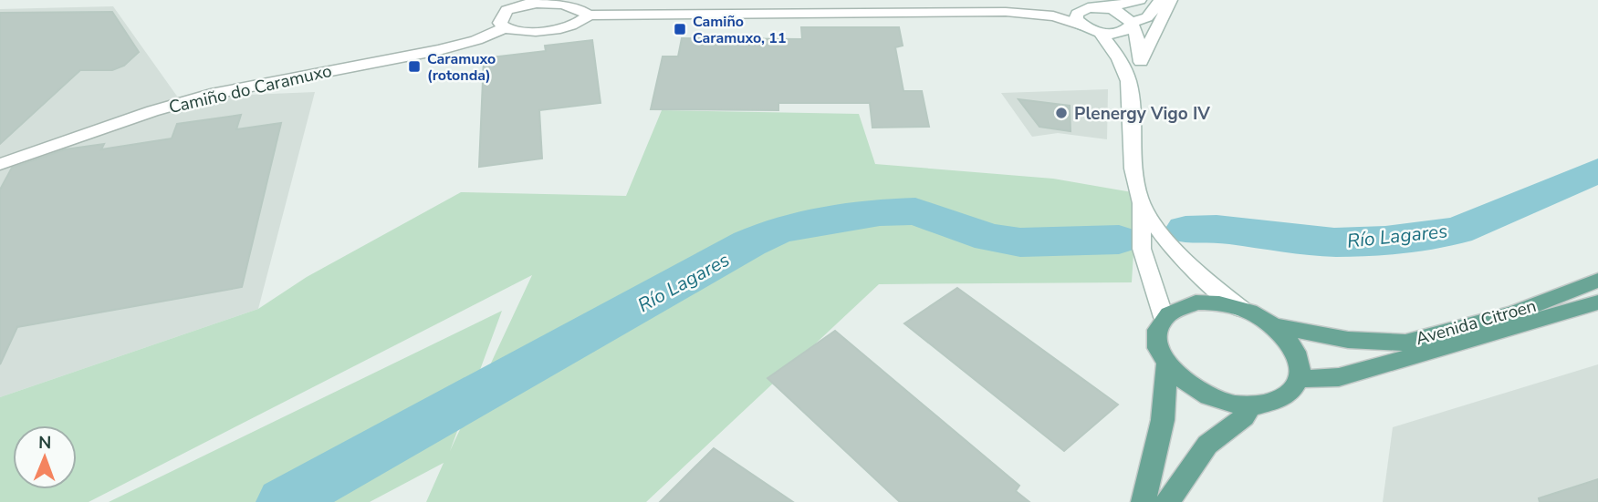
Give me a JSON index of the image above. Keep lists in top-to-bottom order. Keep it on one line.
{"streets":{"main road":["Avenida Citroen"],"street":["Camiño do Caramuxo"]},"water":["Río Lagares"],"places":{"transit":["Camiño Caramuxo, 11","Caramuxo (rotonda)"],"other":["Plenergy Vigo IV"]},"north":"top"}
